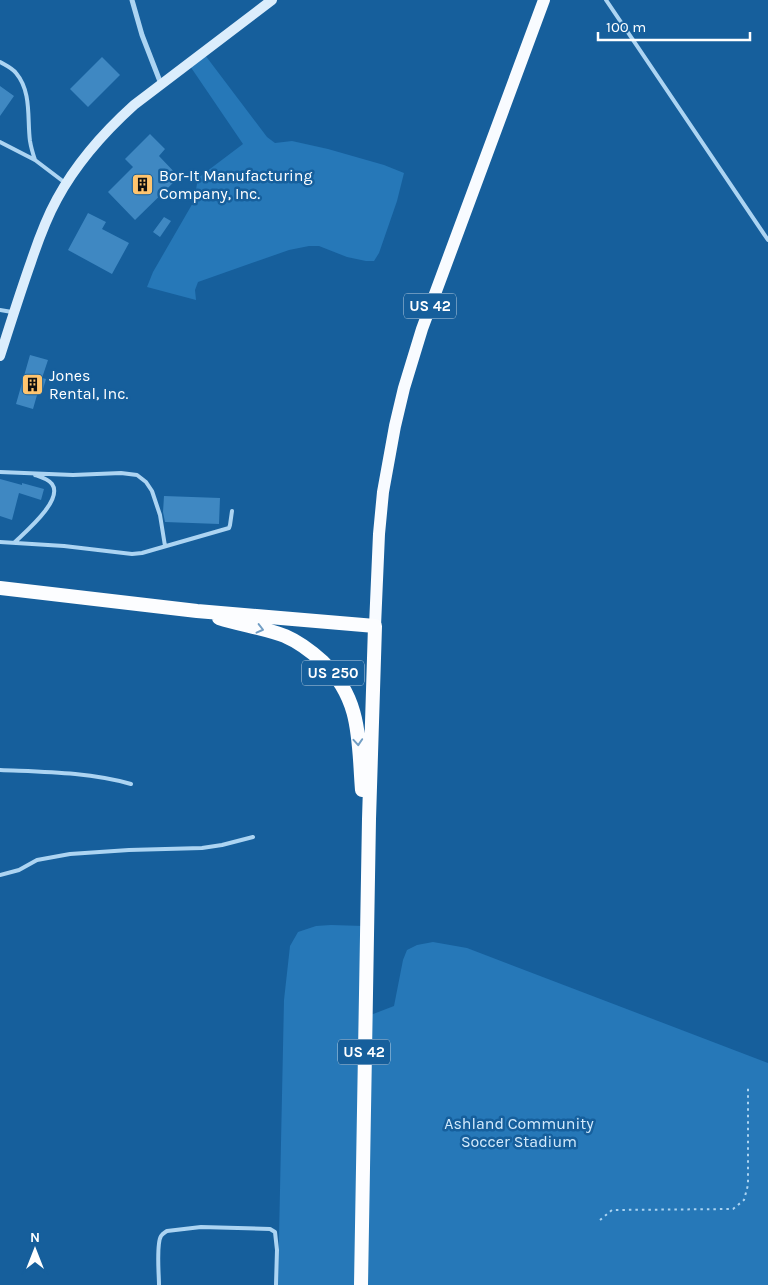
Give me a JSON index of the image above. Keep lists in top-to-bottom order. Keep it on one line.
{"streets":{"highway":["US 42","US 250"]},"crossings":[["US 42","US 250"]],"parks":["Ashland Community Soccer Stadium"],"places":{"building":["Bor-It Manufacturing Company, Inc.","Jones Rental, Inc."]},"scale_bar":"100 m","north":"top"}
